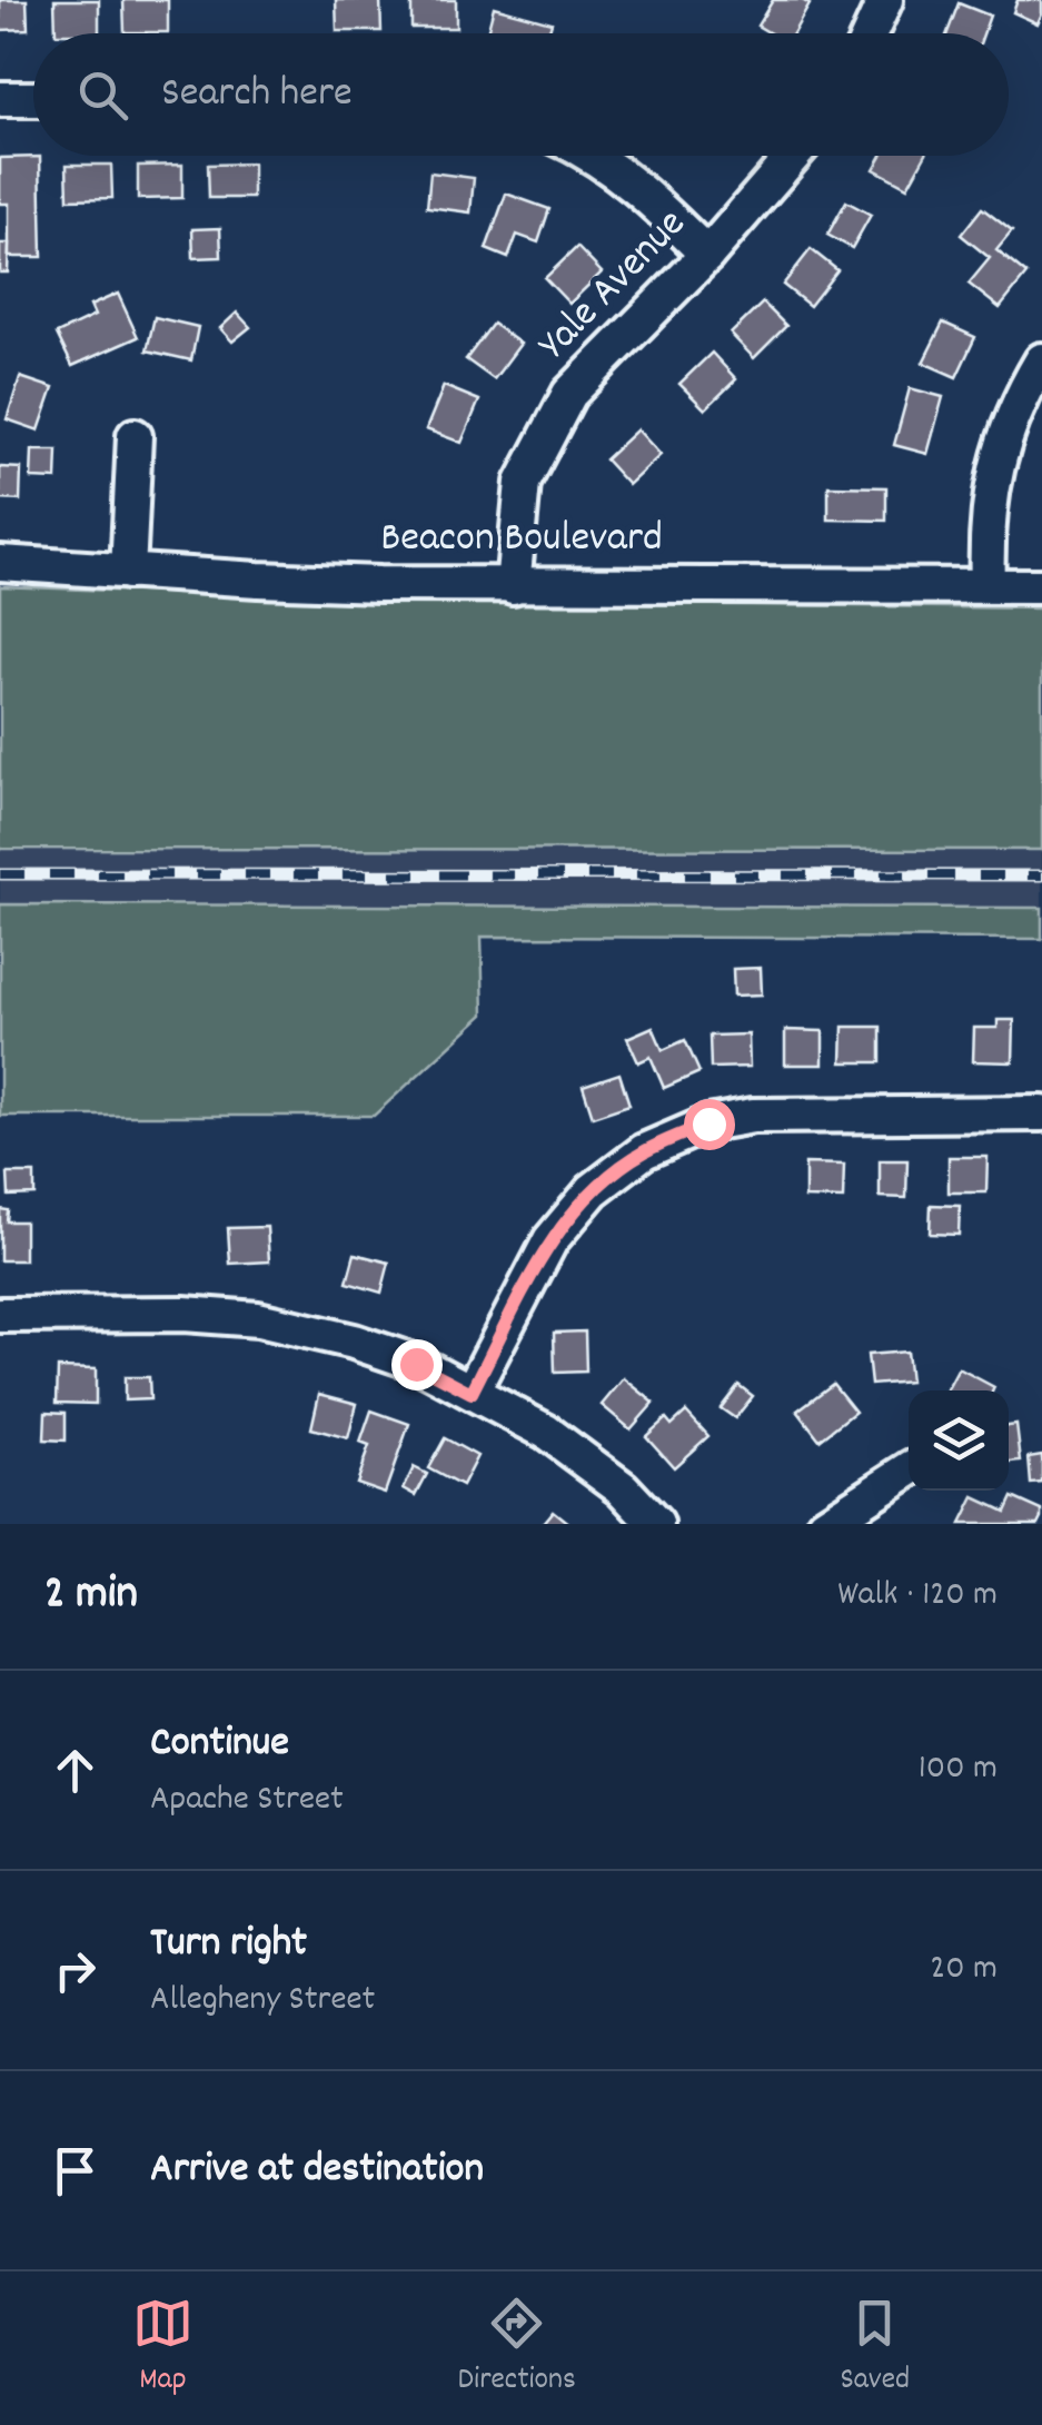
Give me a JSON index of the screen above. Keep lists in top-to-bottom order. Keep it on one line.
{"streets":{"street":["Yale Avenue","Beacon Boulevard"]},"crossings":[["Yale Avenue","Beacon Boulevard"]],"page":{"search":"Search here","heading":["2 min","Walk · 120 m"],"list":[["Continue","Apache Street","100 m"],["Turn right","Allegheny Street","20 m"],"Arrive at destination"],"nav":["Map","Directions","Saved"]}}
